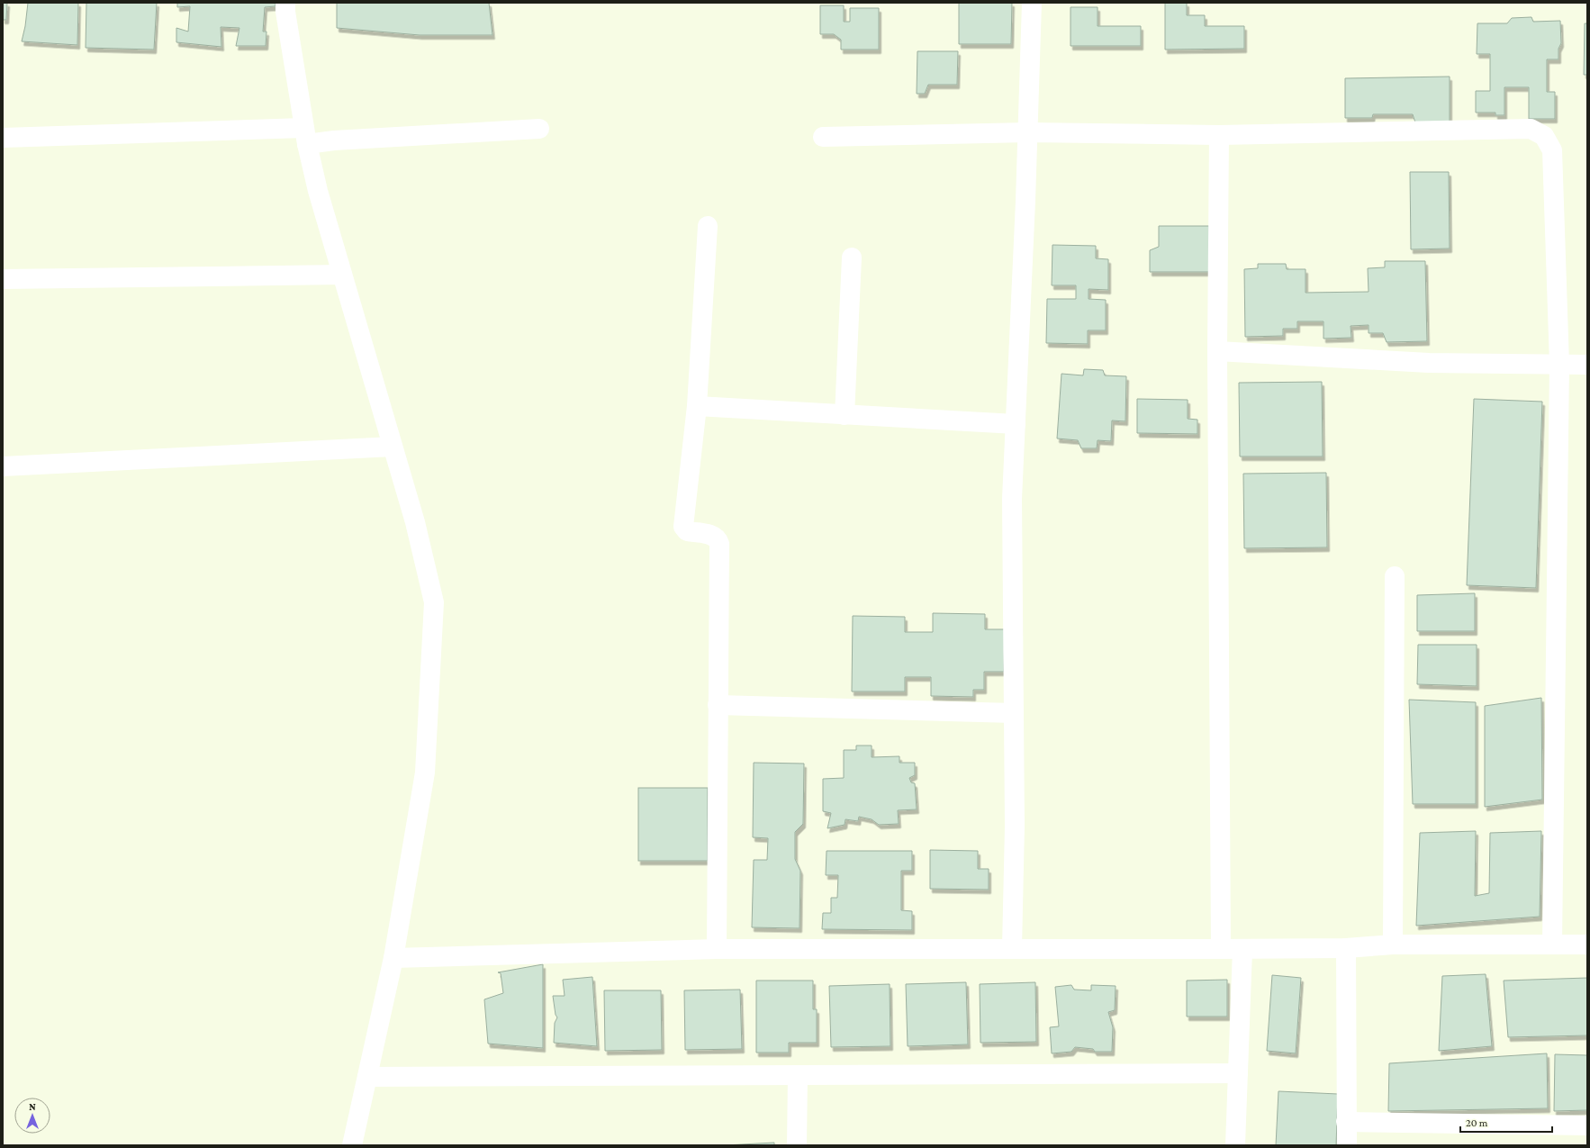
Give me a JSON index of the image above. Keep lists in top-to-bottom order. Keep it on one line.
{"scale_bar":"20 m","north":"top"}
